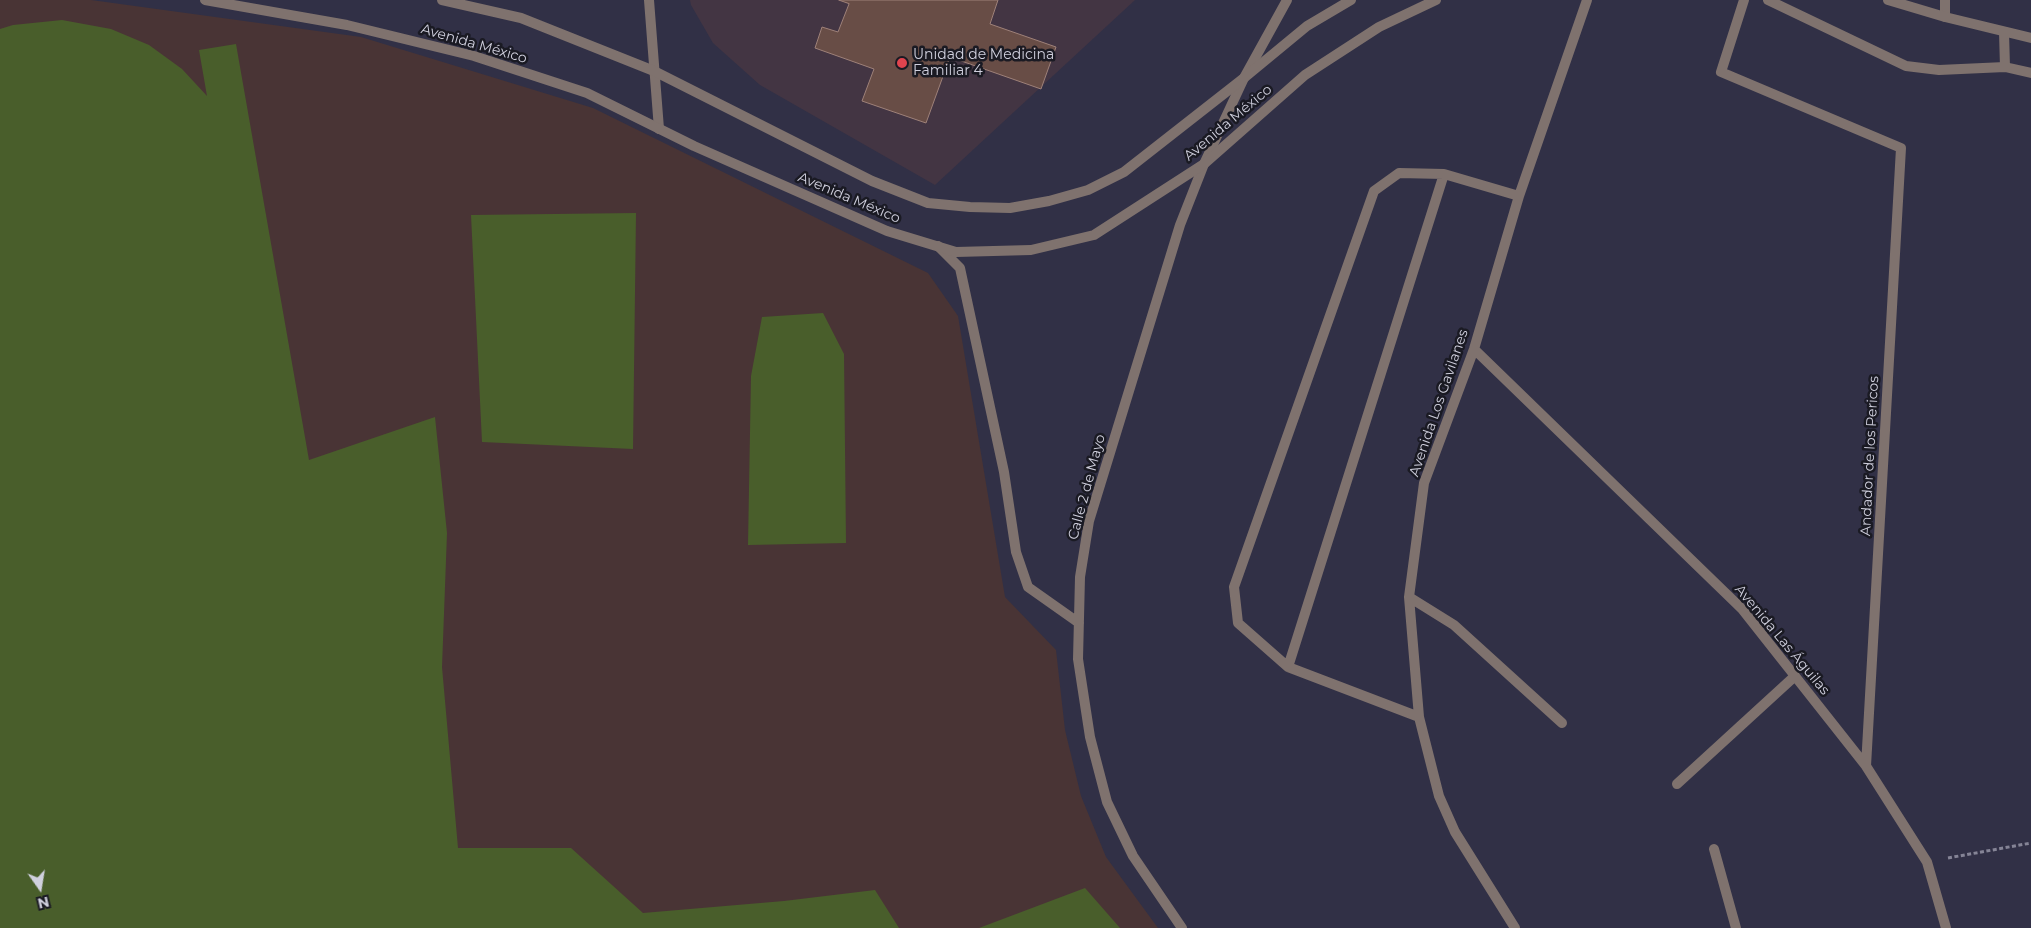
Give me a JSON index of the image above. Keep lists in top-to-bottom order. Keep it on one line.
{"streets":{"street":["Avenida México","Avenida Los Gavilanes","Andador de los Pericos","Calle 2 de Mayo","Avenida Las Águilas"]},"crossings":[["Avenida México","Calle 2 de Mayo"],["Avenida Los Gavilanes","Avenida Las Águilas"],["Andador de los Pericos","Avenida Las Águilas"]],"places":["Unidad de Medicina Familiar 4"],"north":"bottom"}
